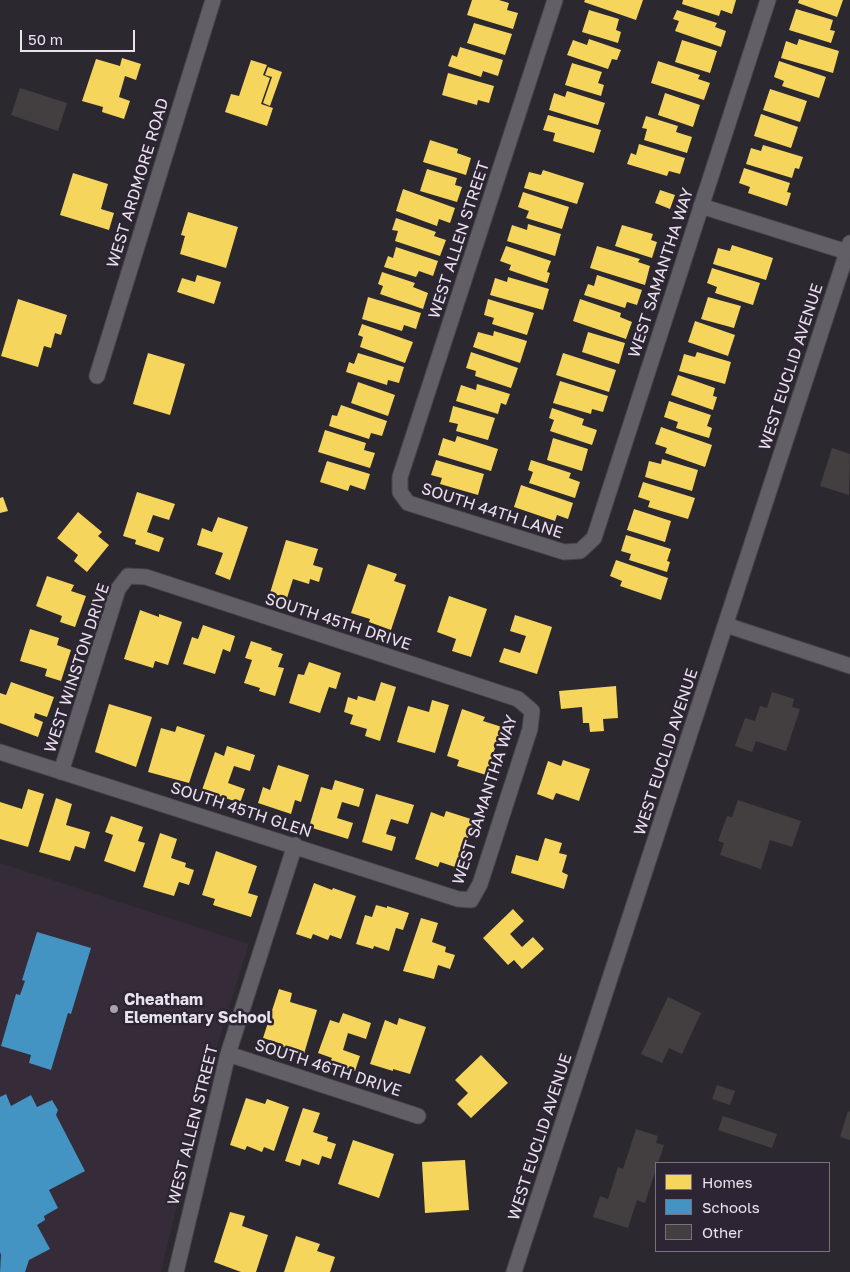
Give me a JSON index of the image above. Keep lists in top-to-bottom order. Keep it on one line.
{"streets":{"street":["WEST ARDMORE ROAD","WEST ALLEN STREET","WEST SAMANTHA WAY","WEST EUCLID AVENUE","SOUTH 44TH LANE","SOUTH 45TH DRIVE","WEST WINSTON DRIVE","SOUTH 45TH GLEN","SOUTH 46TH DRIVE"]},"crossings":[["WEST ALLEN STREET","SOUTH 44TH LANE"],["WEST ALLEN STREET","SOUTH 45TH GLEN"],["WEST ALLEN STREET","SOUTH 46TH DRIVE"],["WEST SAMANTHA WAY","SOUTH 44TH LANE"],["WEST SAMANTHA WAY","SOUTH 45TH DRIVE"],["WEST SAMANTHA WAY","SOUTH 45TH GLEN"],["SOUTH 45TH DRIVE","WEST WINSTON DRIVE"],["WEST WINSTON DRIVE","SOUTH 45TH GLEN"]],"places":["Cheatham Elementary School"],"legend":["Homes","Schools","Other"],"scale_bar":"50 m"}
